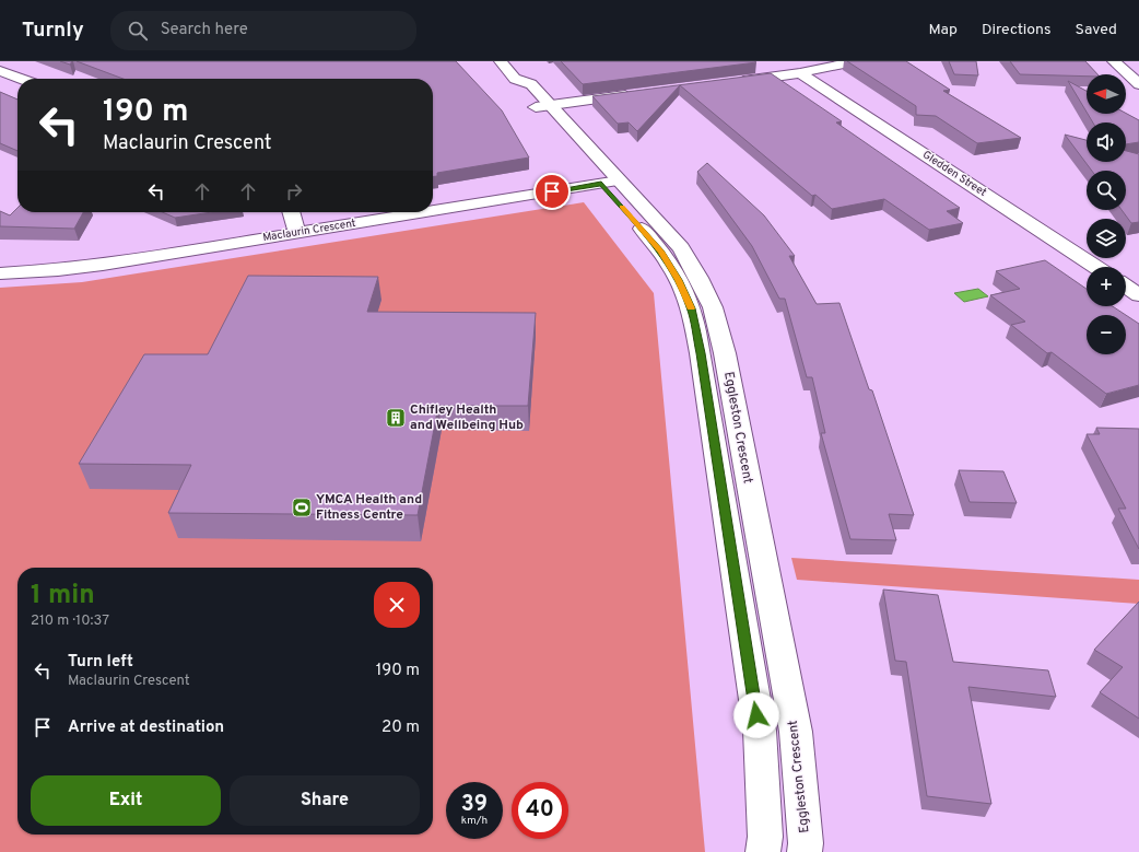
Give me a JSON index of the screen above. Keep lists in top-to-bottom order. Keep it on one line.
{"streets":{"street":["Gledden Street","Maclaurin Crescent","Eggleston Crescent"]},"crossings":[["Maclaurin Crescent","Eggleston Crescent"]],"places":{"building":["Chifley Health and Wellbeing Hub"],"sports":["YMCA Health and Fitness Centre"]},"north":"left","page":{"header":"Turnly","search":"Search here","nav":["Map","Directions","Saved"],"map_buttons":["+","−"],"turn":["190 m","Maclaurin Crescent"],"heading":["1 min","210 m · 10:37"],"list":[{"name":"Turn left","note":"Maclaurin Crescent","value":"190 m"},{"name":"Arrive at destination","value":"20 m"}],"buttons":["Exit","Share"],"speed":"39 km/h","limit":"40"}}
